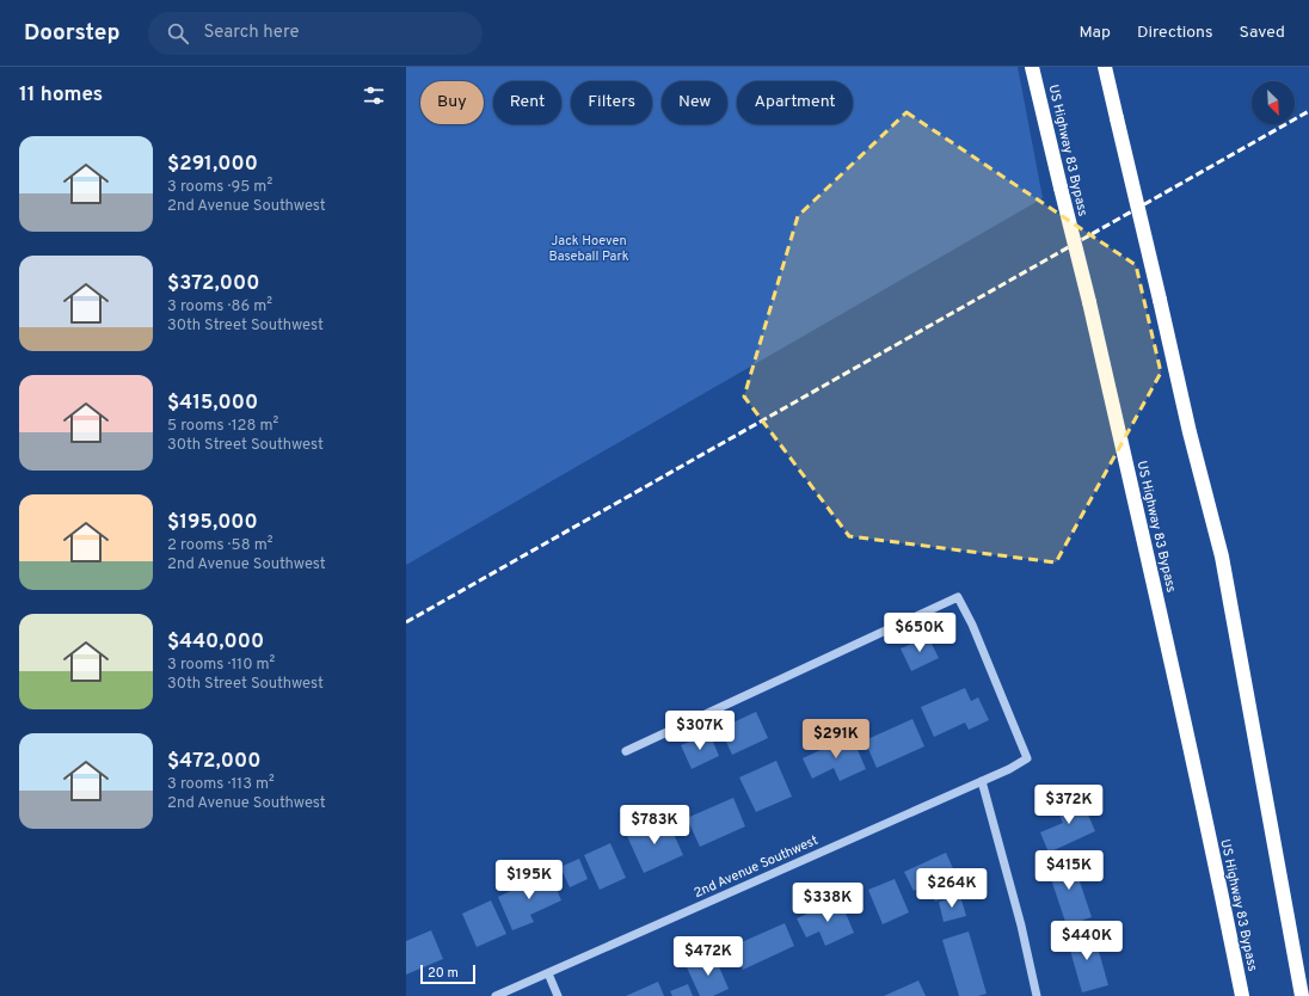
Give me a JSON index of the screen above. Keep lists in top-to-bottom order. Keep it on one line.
{"streets":{"highway":["US Highway 83 Bypass"],"street":["2nd Avenue Southwest"]},"parks":["Jack Hoeven Baseball Park"],"scale_bar":"20 m","north":"bottom right","page":{"header":"Doorstep","search":"Search here","nav":["Map","Directions","Saved"],"heading":"11 homes","chip":["Buy","Rent","Filters","New","Apartment"],"list":[{"name":"$291,000","note":"3 rooms · 95 m² · 2nd Avenue Southwest"},{"name":"$372,000","note":"3 rooms · 86 m² · 30th Street Southwest"},{"name":"$415,000","note":"5 rooms · 128 m² · 30th Street Southwest"},{"name":"$195,000","note":"2 rooms · 58 m² · 2nd Avenue Southwest"},{"name":"$440,000","note":"3 rooms · 110 m² · 30th Street Southwest"},{"name":"$472,000","note":"3 rooms · 113 m² · 2nd Avenue Southwest"}],"price":["$650K","$307K","$291K","$372K","$783K","$415K","$195K","$264K","$338K","$440K","$472K"],"scale":"20 m"}}
